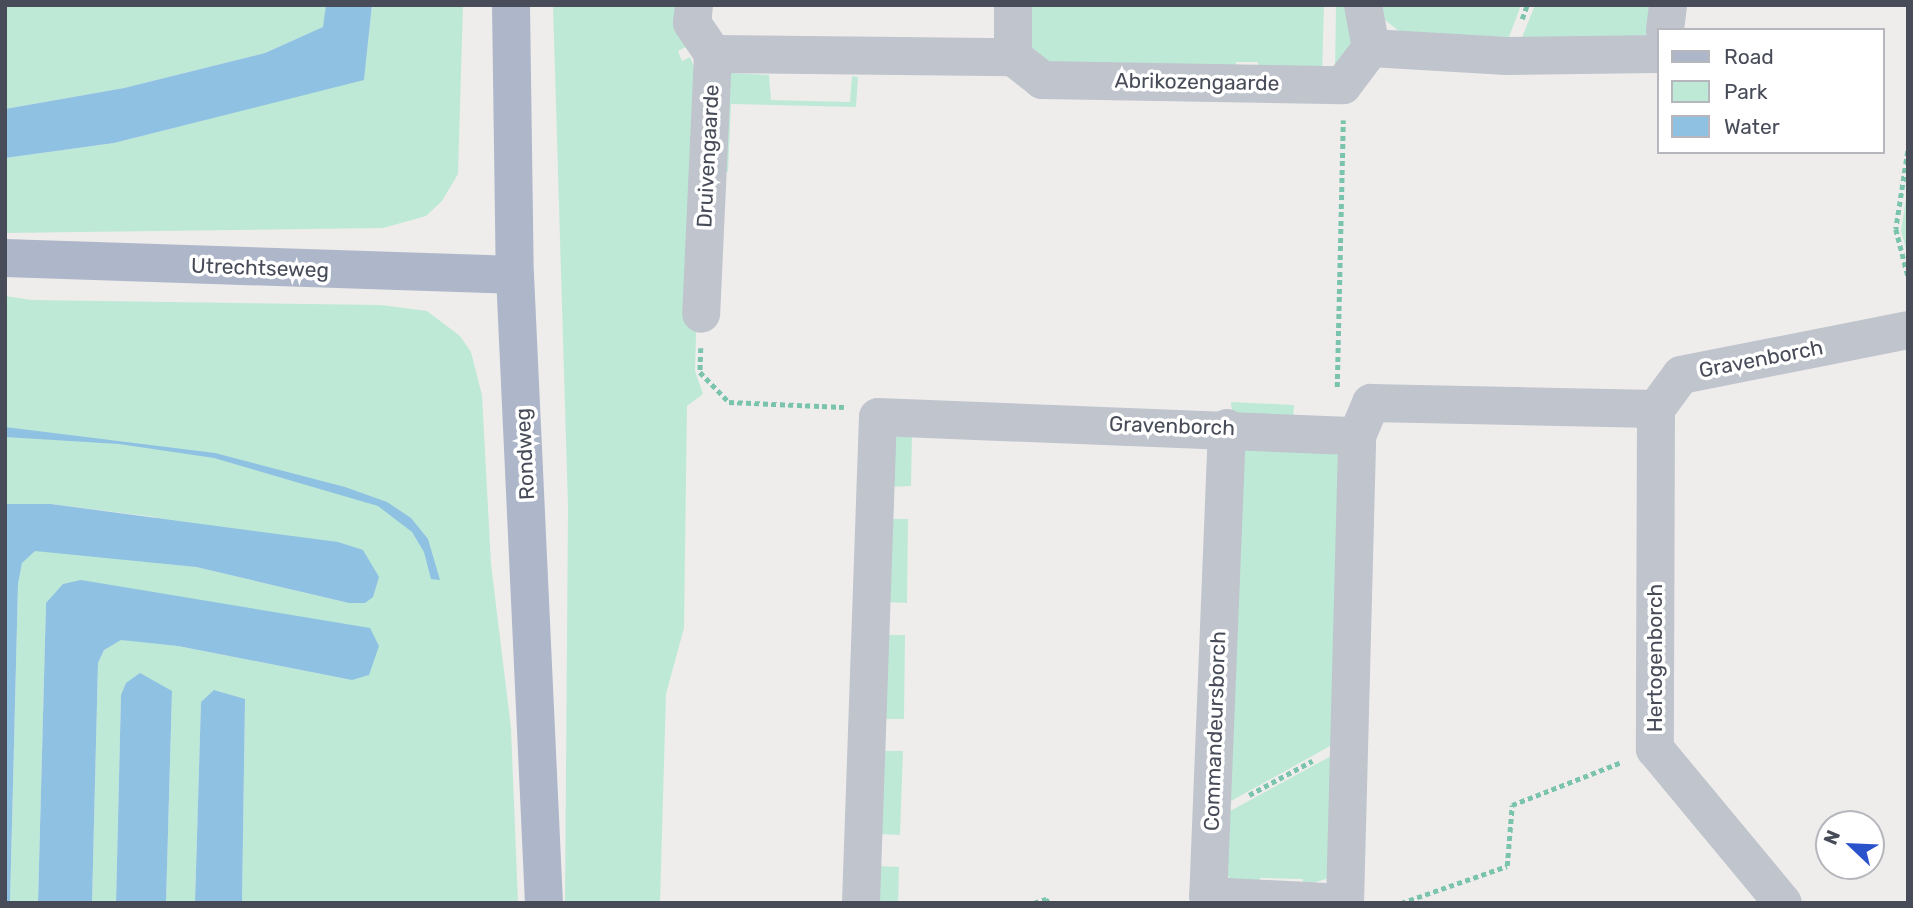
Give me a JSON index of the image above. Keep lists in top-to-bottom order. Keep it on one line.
{"streets":{"main road":["Utrechtseweg","Rondweg"],"street":["Abrikozengaarde","Druivengaarde","Gravenborch","Hertogenborch","Commandeursborch"]},"crossings":[["Utrechtseweg","Rondweg"],["Gravenborch","Hertogenborch"],["Gravenborch","Commandeursborch"]],"legend":["Road","Park","Water"],"north":"top left"}
